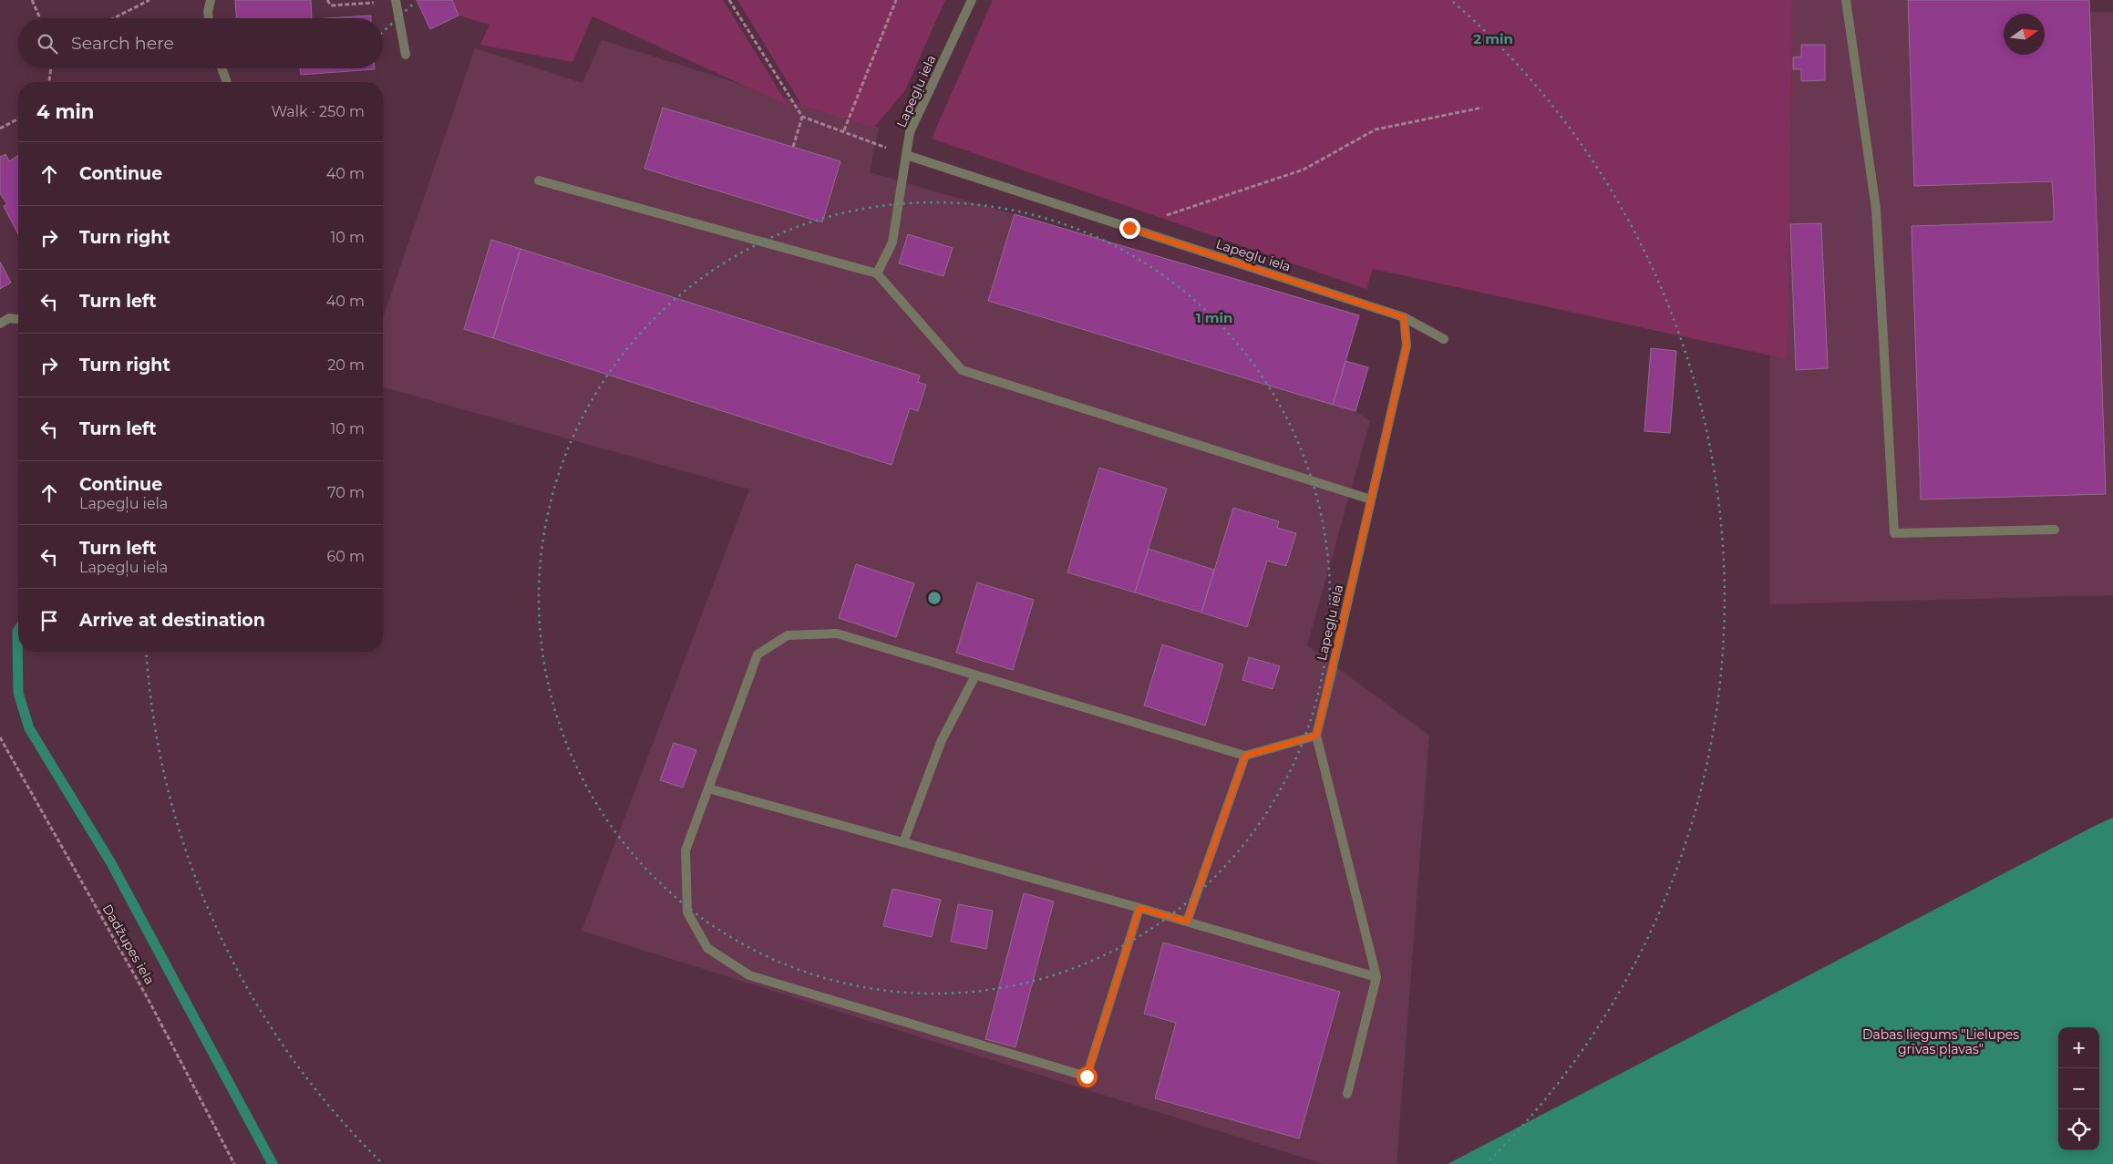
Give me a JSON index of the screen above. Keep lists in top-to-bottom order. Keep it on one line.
{"streets":{"street":["Lapegļu iela"],"path":["Dadžupes iela"]},"parks":["Dabas liegums \"Lielupes grīvas pļavas\""],"north":"right","page":{"search":"Search here","heading":["4 min","Walk · 250 m"],"list":[["Continue","40 m"],["Turn right","10 m"],["Turn left","40 m"],["Turn right","20 m"],["Turn left","10 m"],["Continue","Lapegļu iela","70 m"],["Turn left","Lapegļu iela","60 m"],"Arrive at destination"],"map_buttons":["+","−"]},"rings":["2 min","1 min"]}
